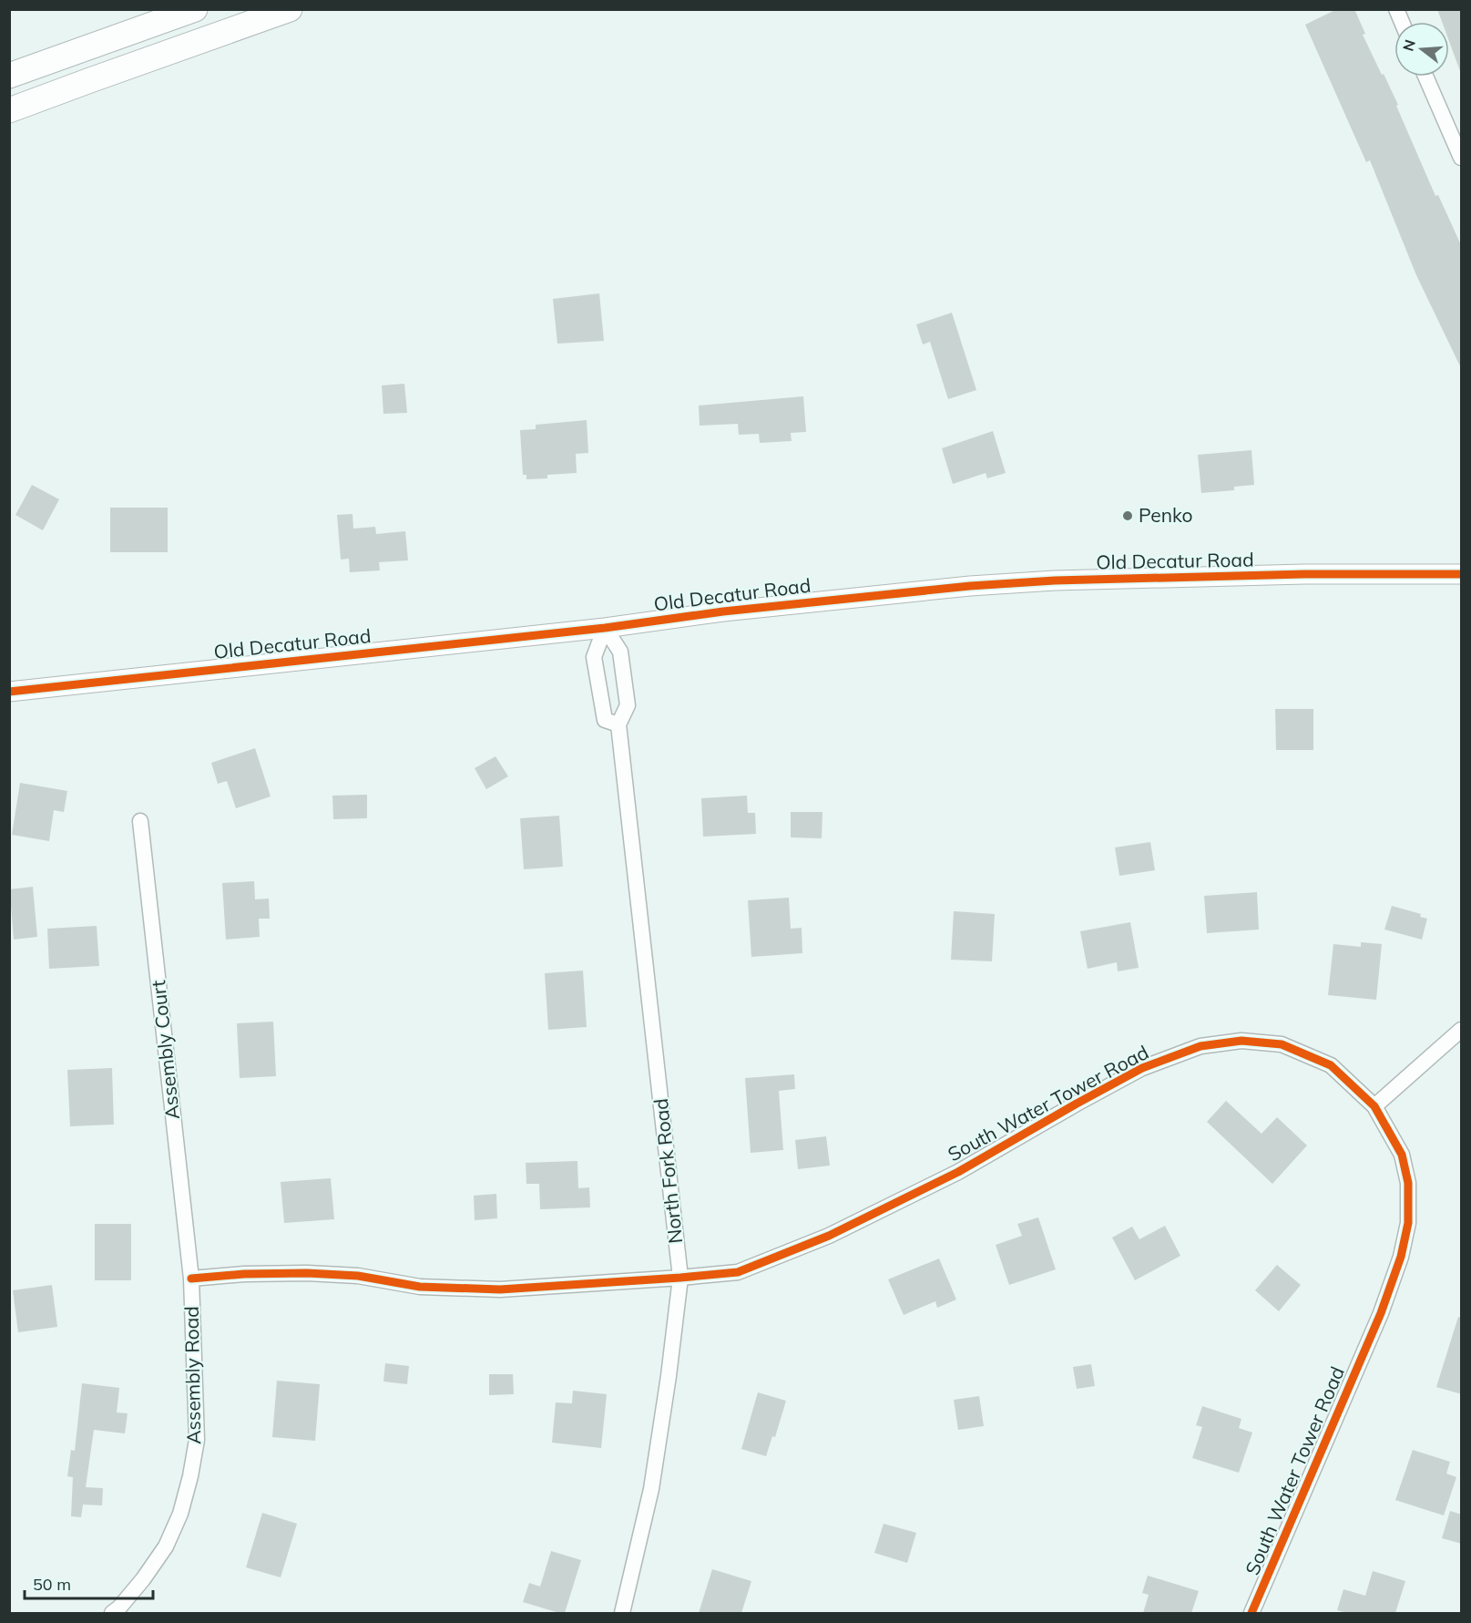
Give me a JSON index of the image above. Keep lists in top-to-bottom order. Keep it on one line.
{"streets":{"street":["Old Decatur Road","Assembly Court","South Water Tower Road","North Fork Road","Assembly Road"]},"crossings":[["Old Decatur Road","North Fork Road"],["Assembly Court","South Water Tower Road"],["Assembly Court","Assembly Road"],["South Water Tower Road","North Fork Road"],["South Water Tower Road","Assembly Road"]],"places":["Penko"],"scale_bar":"50 m","north":"left"}
